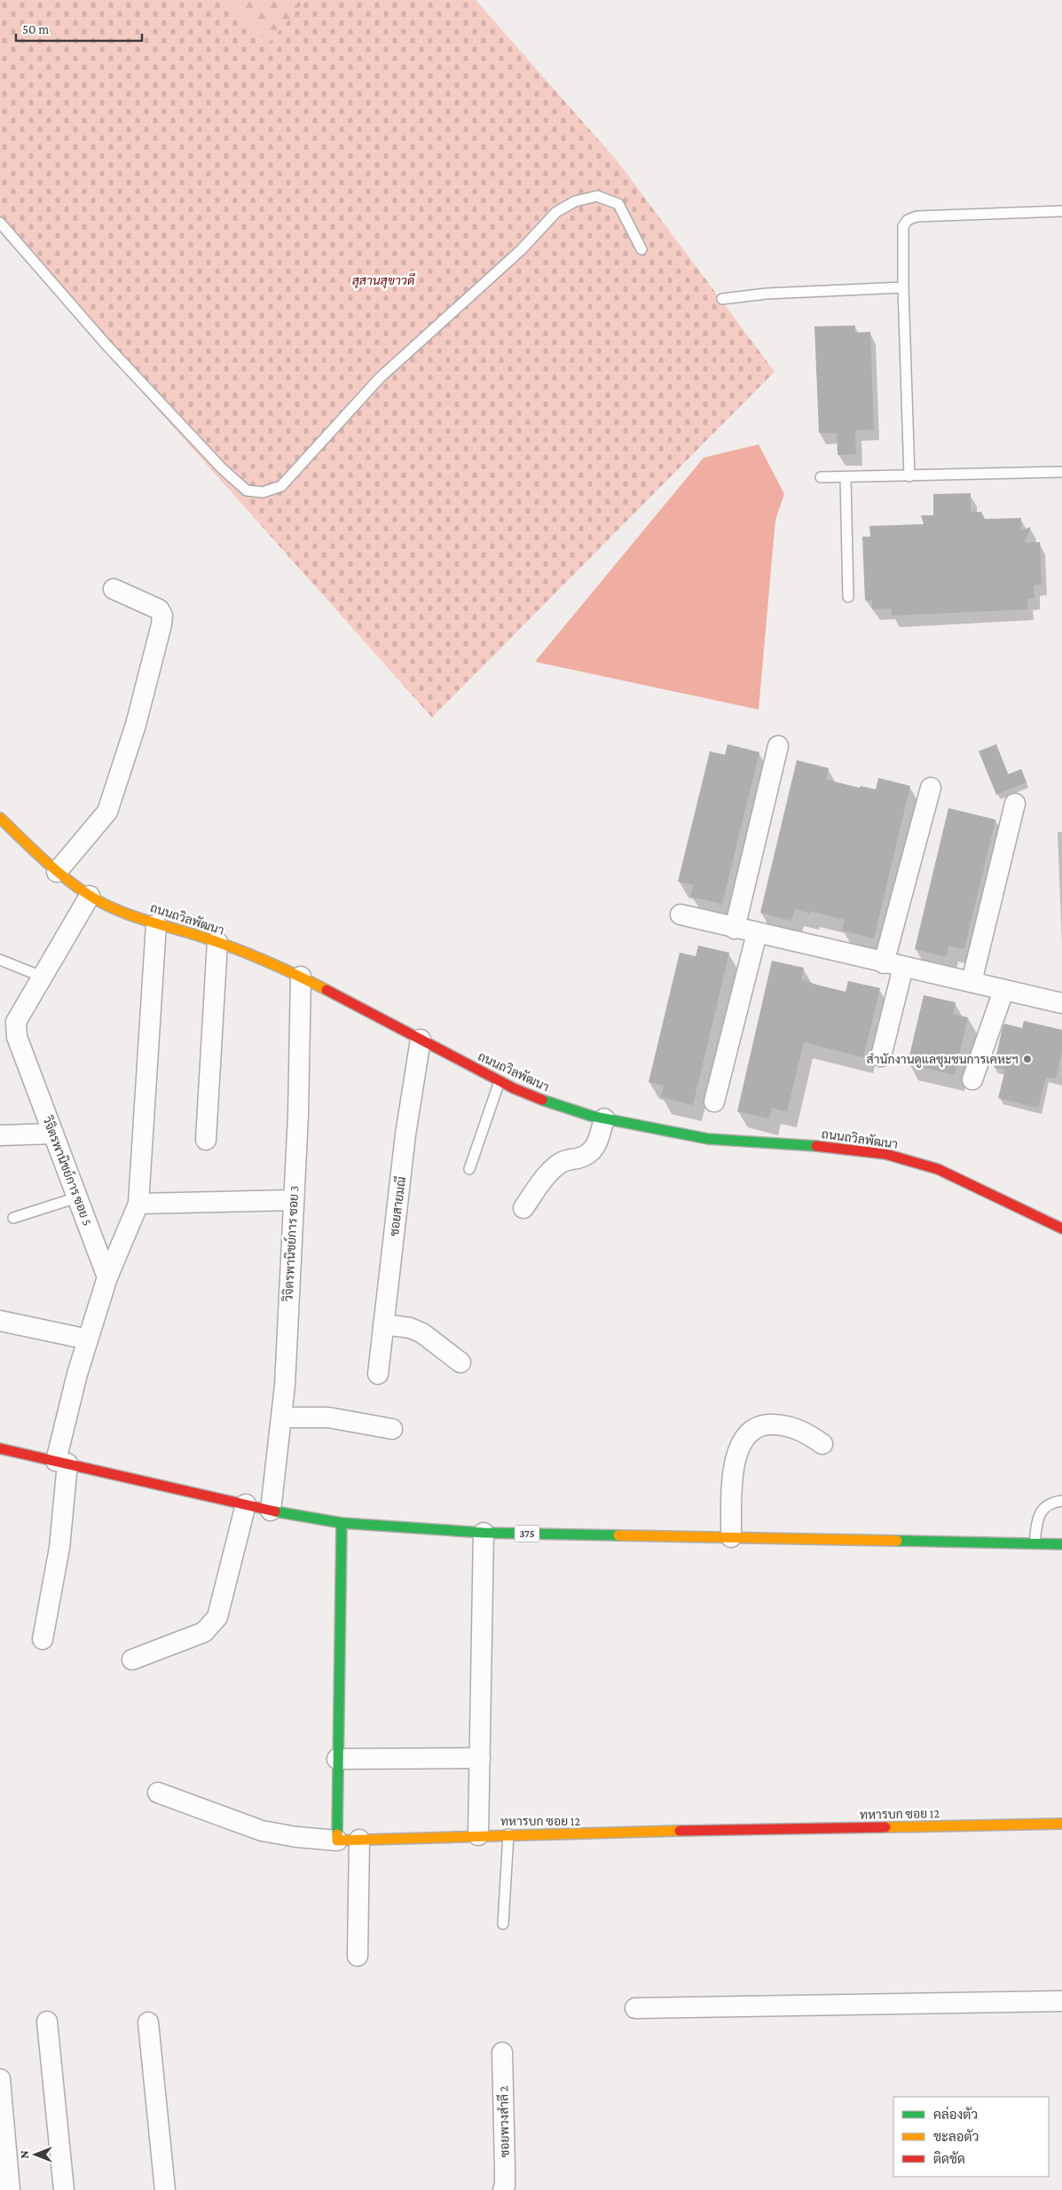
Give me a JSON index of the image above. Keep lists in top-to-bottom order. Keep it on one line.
{"streets":{"street":["ถนนถวิลพัฒนา","วิจิตรพานิชย์การ ซอย 5","ซอยสายมณี","วิจิตรพานิชย์การ ซอย 3","375","ทหารบก ซอย 12","ซอยพวงสำลี 2"]},"crossings":[["ถนนถวิลพัฒนา","วิจิตรพานิชย์การ ซอย 5"],["ถนนถวิลพัฒนา","ซอยสายมณี"],["ถนนถวิลพัฒนา","วิจิตรพานิชย์การ ซอย 3"],["วิจิตรพานิชย์การ ซอย 3","375"]],"parks":["สุสานสุขาวดี"],"places":["สำนักงานดูแลชุมชนการเคหะฯ"],"legend":["คล่องตัว","ชะลอตัว","ติดขัด"],"scale_bar":"50 m","north":"left"}
